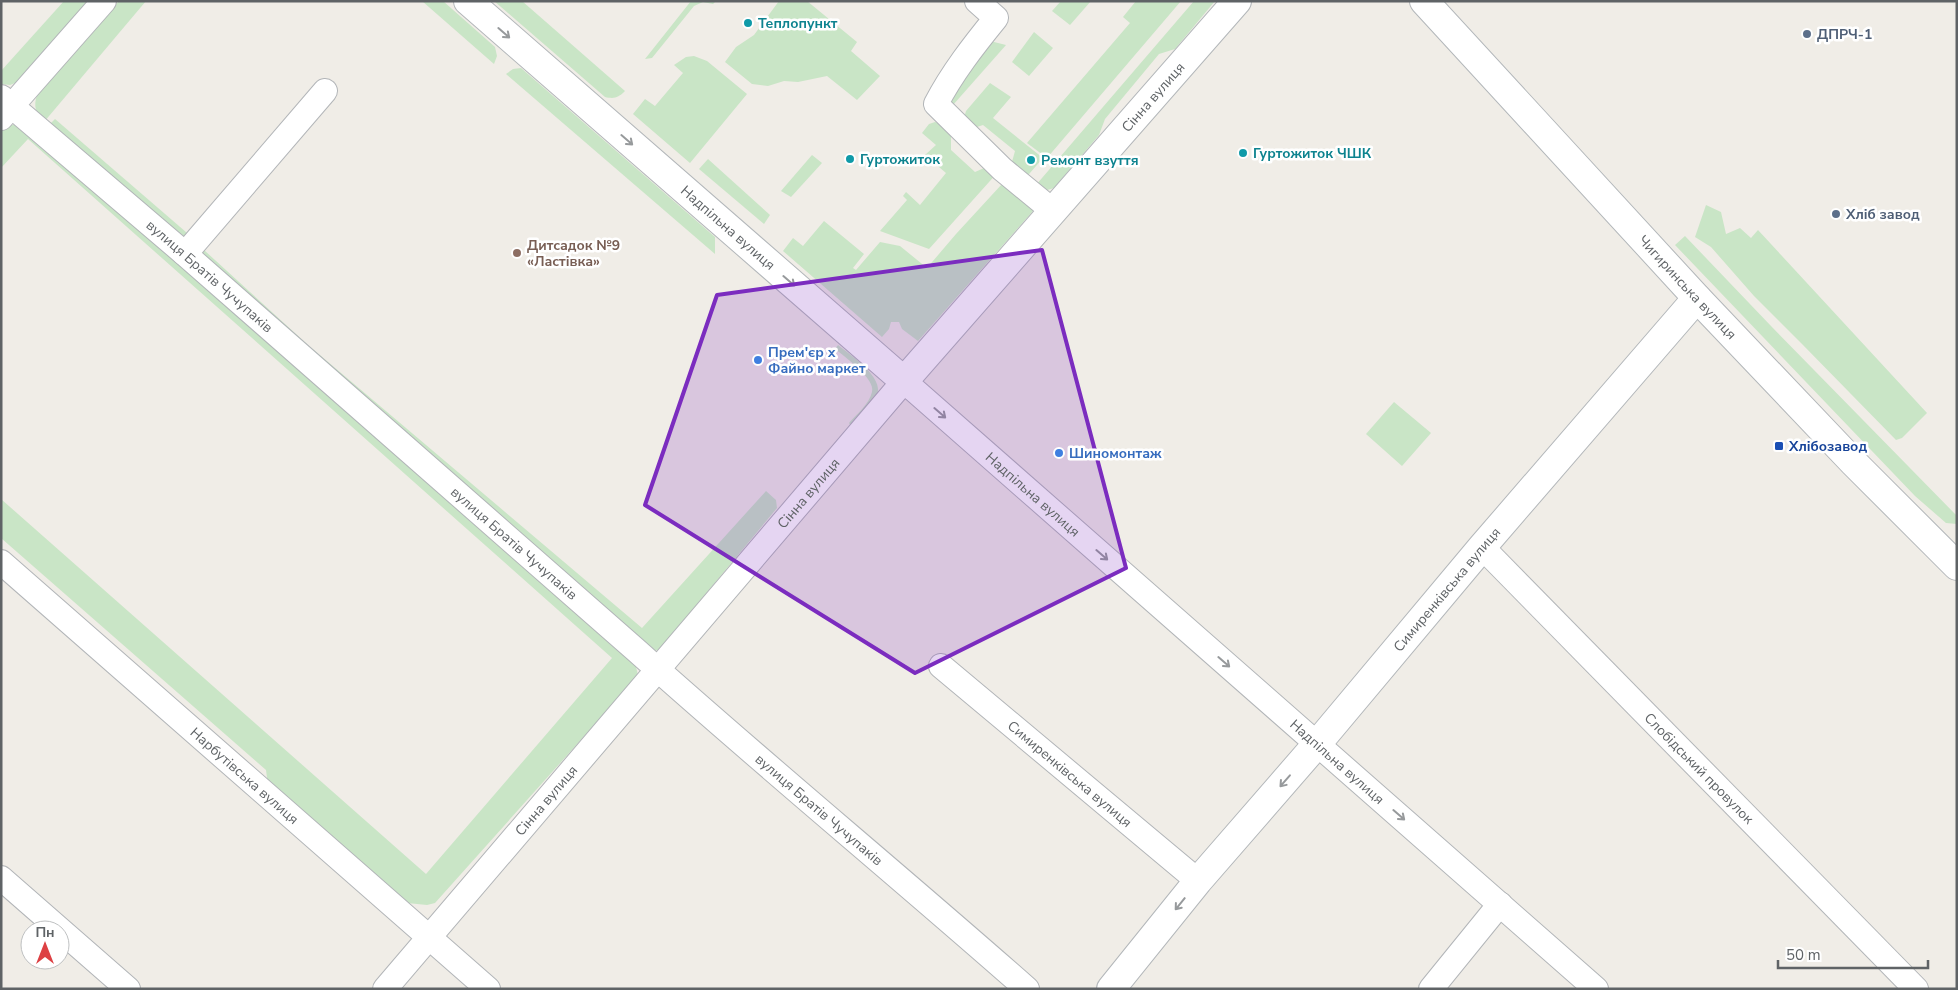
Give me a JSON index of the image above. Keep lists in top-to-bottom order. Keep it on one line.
{"streets":{"main road":["Сінна вулиця","Надпільна вулиця","Чигиринська вулиця","Симиренківська вулиця"],"street":["вулиця Братів Чучупаків","Слобідський провулок","Нарбутівська вулиця"]},"crossings":[["Сінна вулиця","Надпільна вулиця"],["Сінна вулиця","вулиця Братів Чучупаків"],["Сінна вулиця","Нарбутівська вулиця"],["Надпільна вулиця","Симиренківська вулиця"],["Чигиринська вулиця","Симиренківська вулиця"],["Симиренківська вулиця","Слобідський провулок"]],"one_way":["Надпільна вулиця"],"places":{"other":["Теплопункт","ДПРЧ-1","Гуртожиток ЧШК","Гуртожиток","Ремонт взуття","Хліб завод","Дитсадок №9 «Ластівка»","Прем'єр х Файно маркет","Шиномонтаж"],"transit":["Хлібозавод"]},"scale_bar":"50 m","north":"top"}
